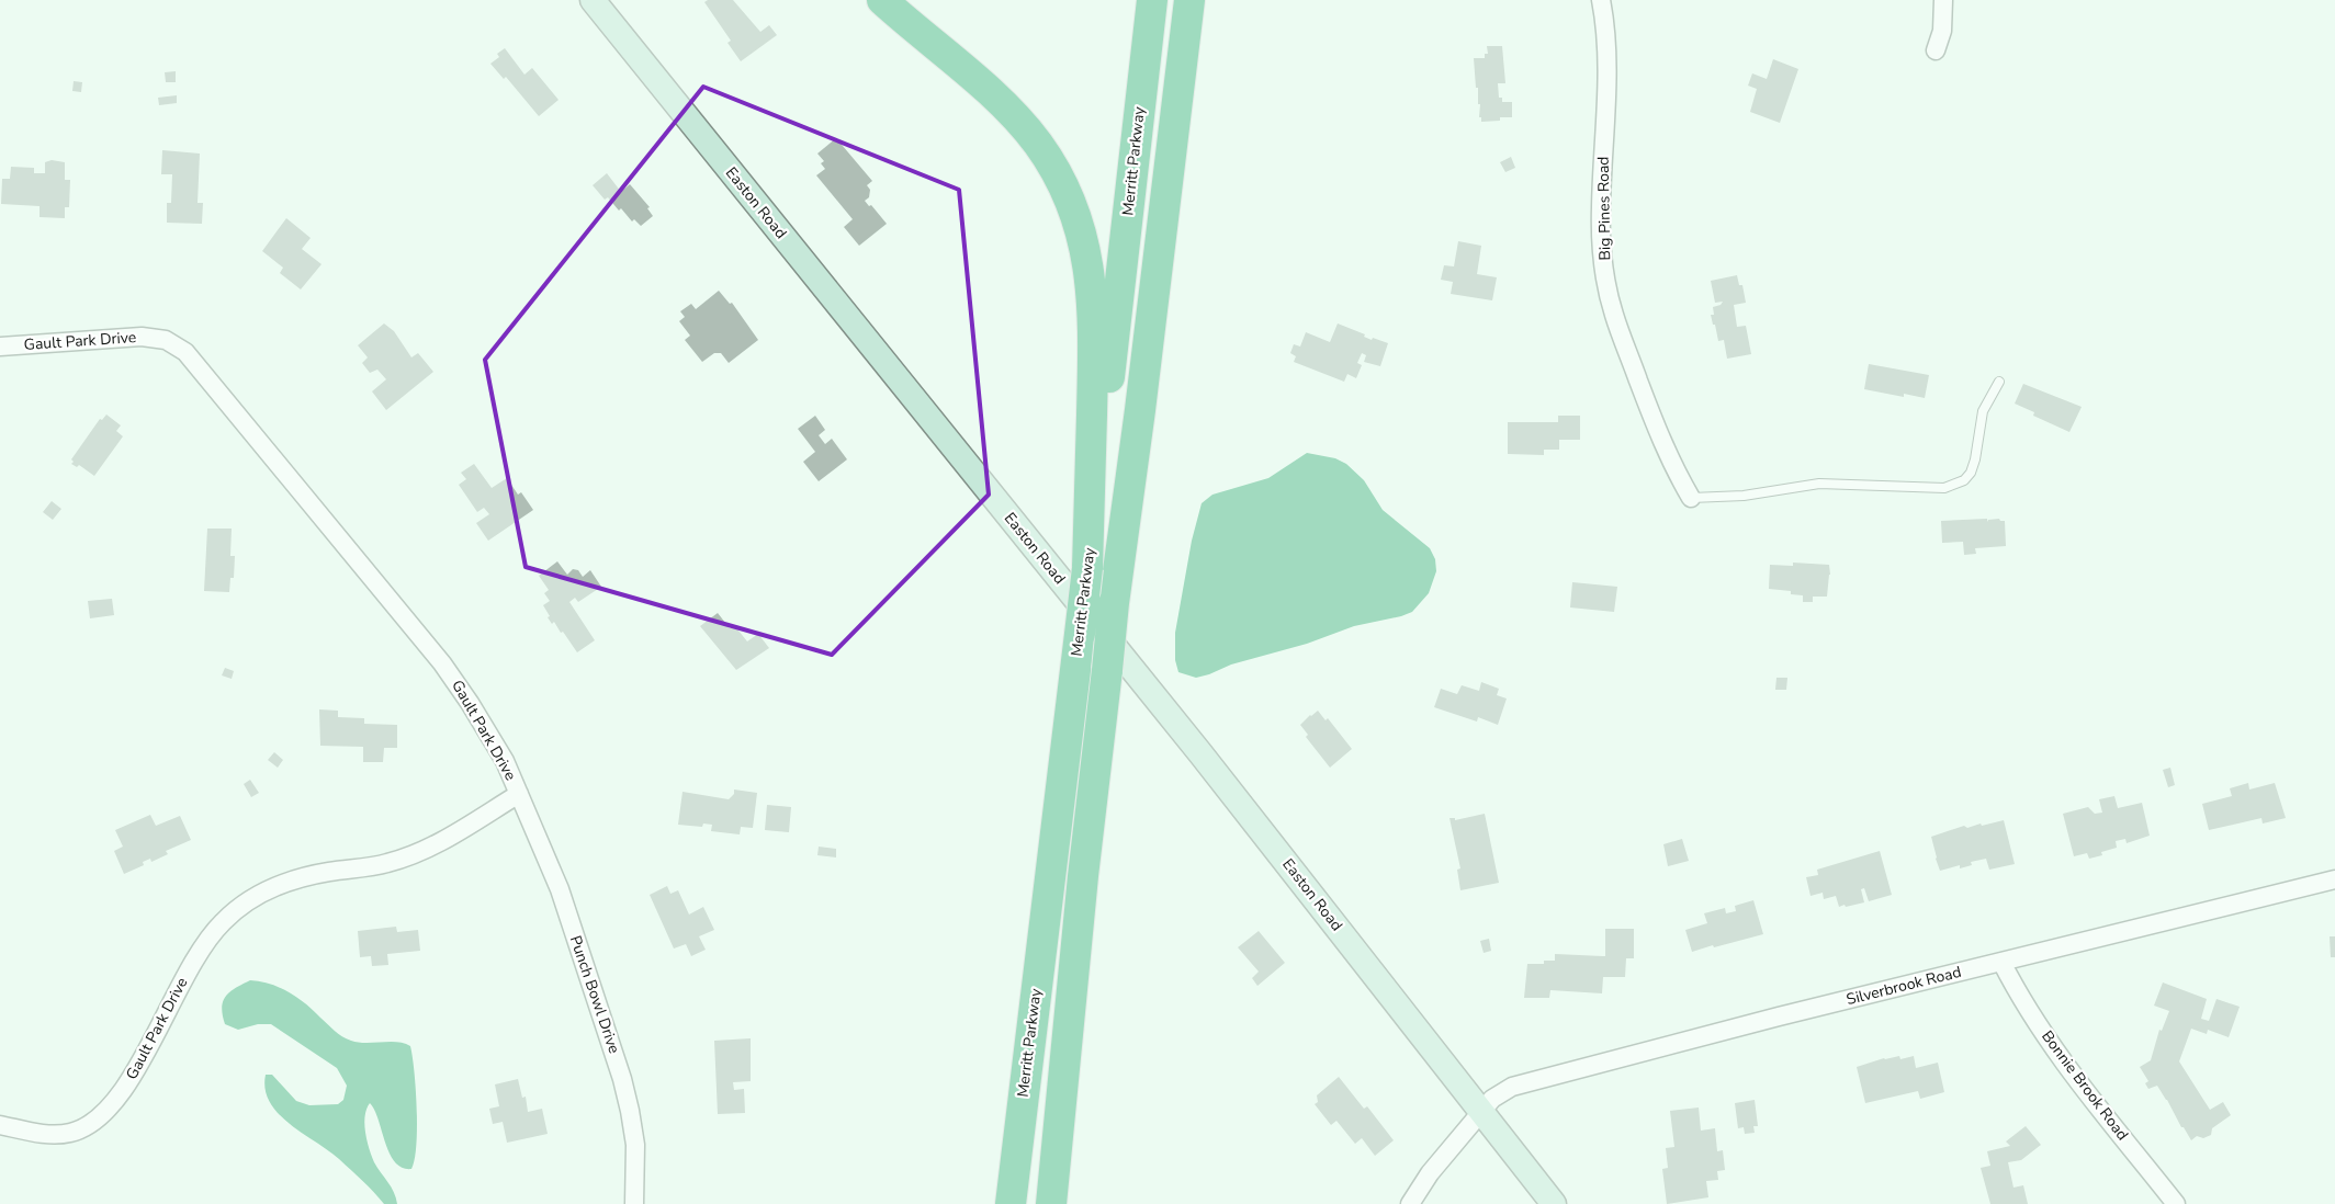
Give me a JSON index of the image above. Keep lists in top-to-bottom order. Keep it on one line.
{"streets":{"highway":["Merritt Parkway"],"main road":["Easton Road"],"street":["Big Pines Road","Gault Park Drive","Silverbrook Road","Punch Bowl Drive","Bonnie Brook Road"]},"crossings":[["Easton Road","Silverbrook Road"],["Gault Park Drive","Punch Bowl Drive"],["Silverbrook Road","Bonnie Brook Road"]]}
